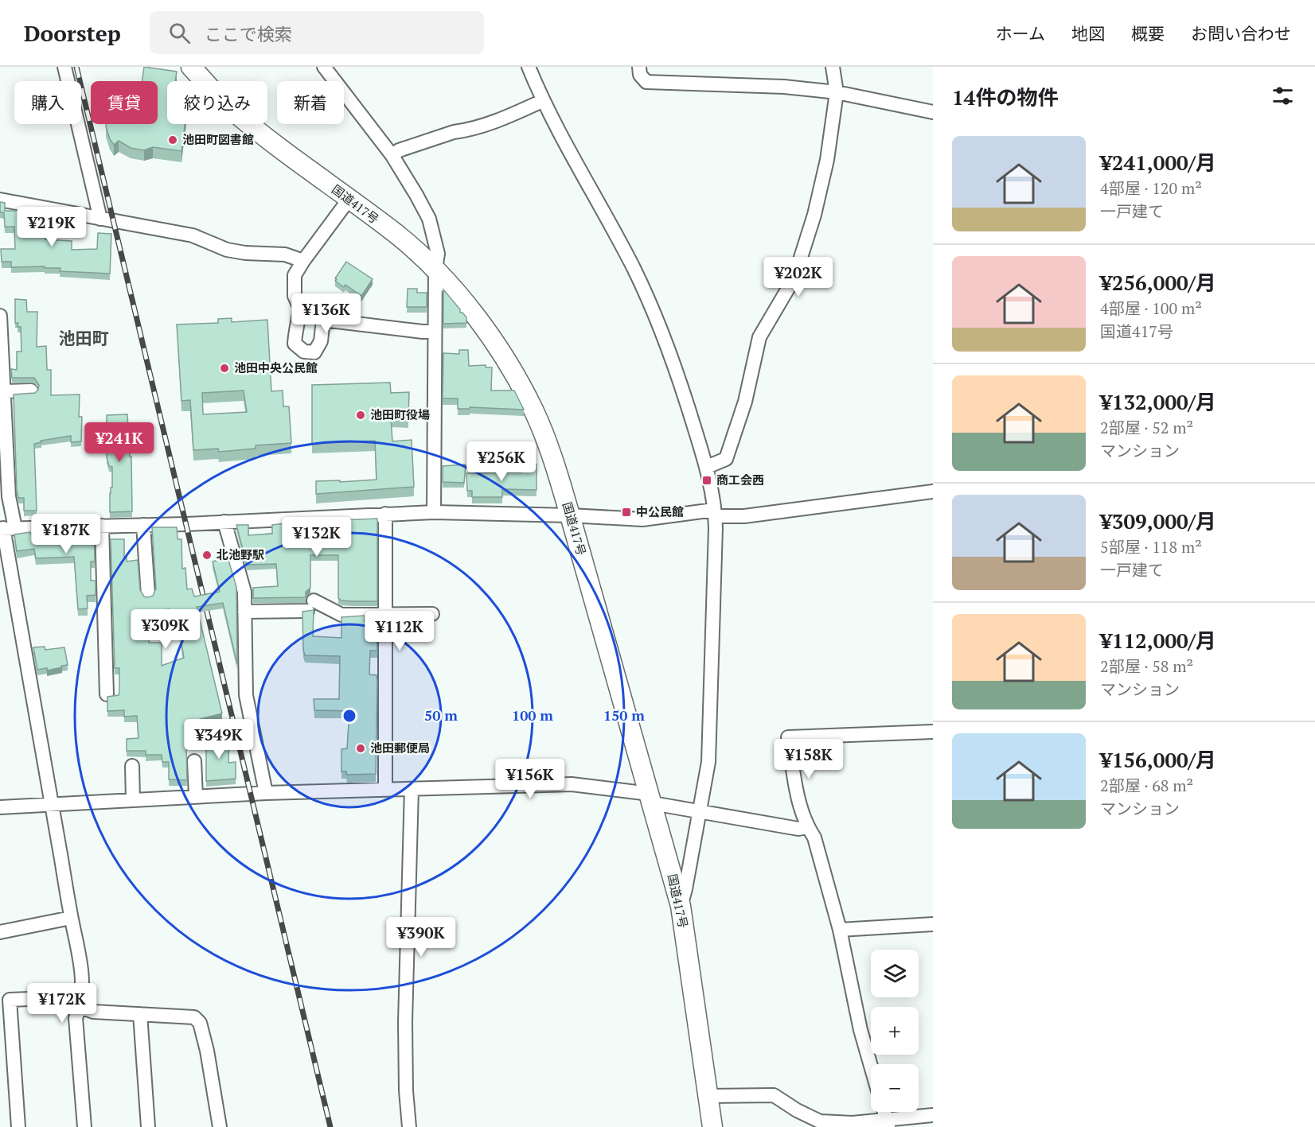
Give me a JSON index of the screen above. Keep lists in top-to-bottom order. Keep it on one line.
{"streets":{"highway":["国道417号"]},"districts":["池田町"],"places":{"other":["池田町図書館","池田中央公民館","池田町役場","北池野駅","池田郵便局"],"transit":["商工会西","中公民館"]},"page":{"header":"Doorstep","search":"ここで検索","nav":["ホーム","地図","概要","お問い合わせ"],"heading":"14件の物件","chip":["購入","賃貸","絞り込み","新着"],"list":[{"name":"¥241,000/月","note":"4部屋 · 120 m² · 一戸建て"},{"name":"¥256,000/月","note":"4部屋 · 100 m² · 国道417号"},{"name":"¥132,000/月","note":"2部屋 · 52 m² · マンション"},{"name":"¥309,000/月","note":"5部屋 · 118 m² · 一戸建て"},{"name":"¥112,000/月","note":"2部屋 · 58 m² · マンション"},{"name":"¥156,000/月","note":"2部屋 · 68 m² · マンション"}],"price":["¥219K","¥202K","¥136K","¥241K","¥256K","¥187K","¥132K","¥309K","¥112K","¥349K","¥158K","¥156K","¥390K","¥172K"],"map_buttons":["+","−"]},"rings":["50 m","100 m","150 m"]}
